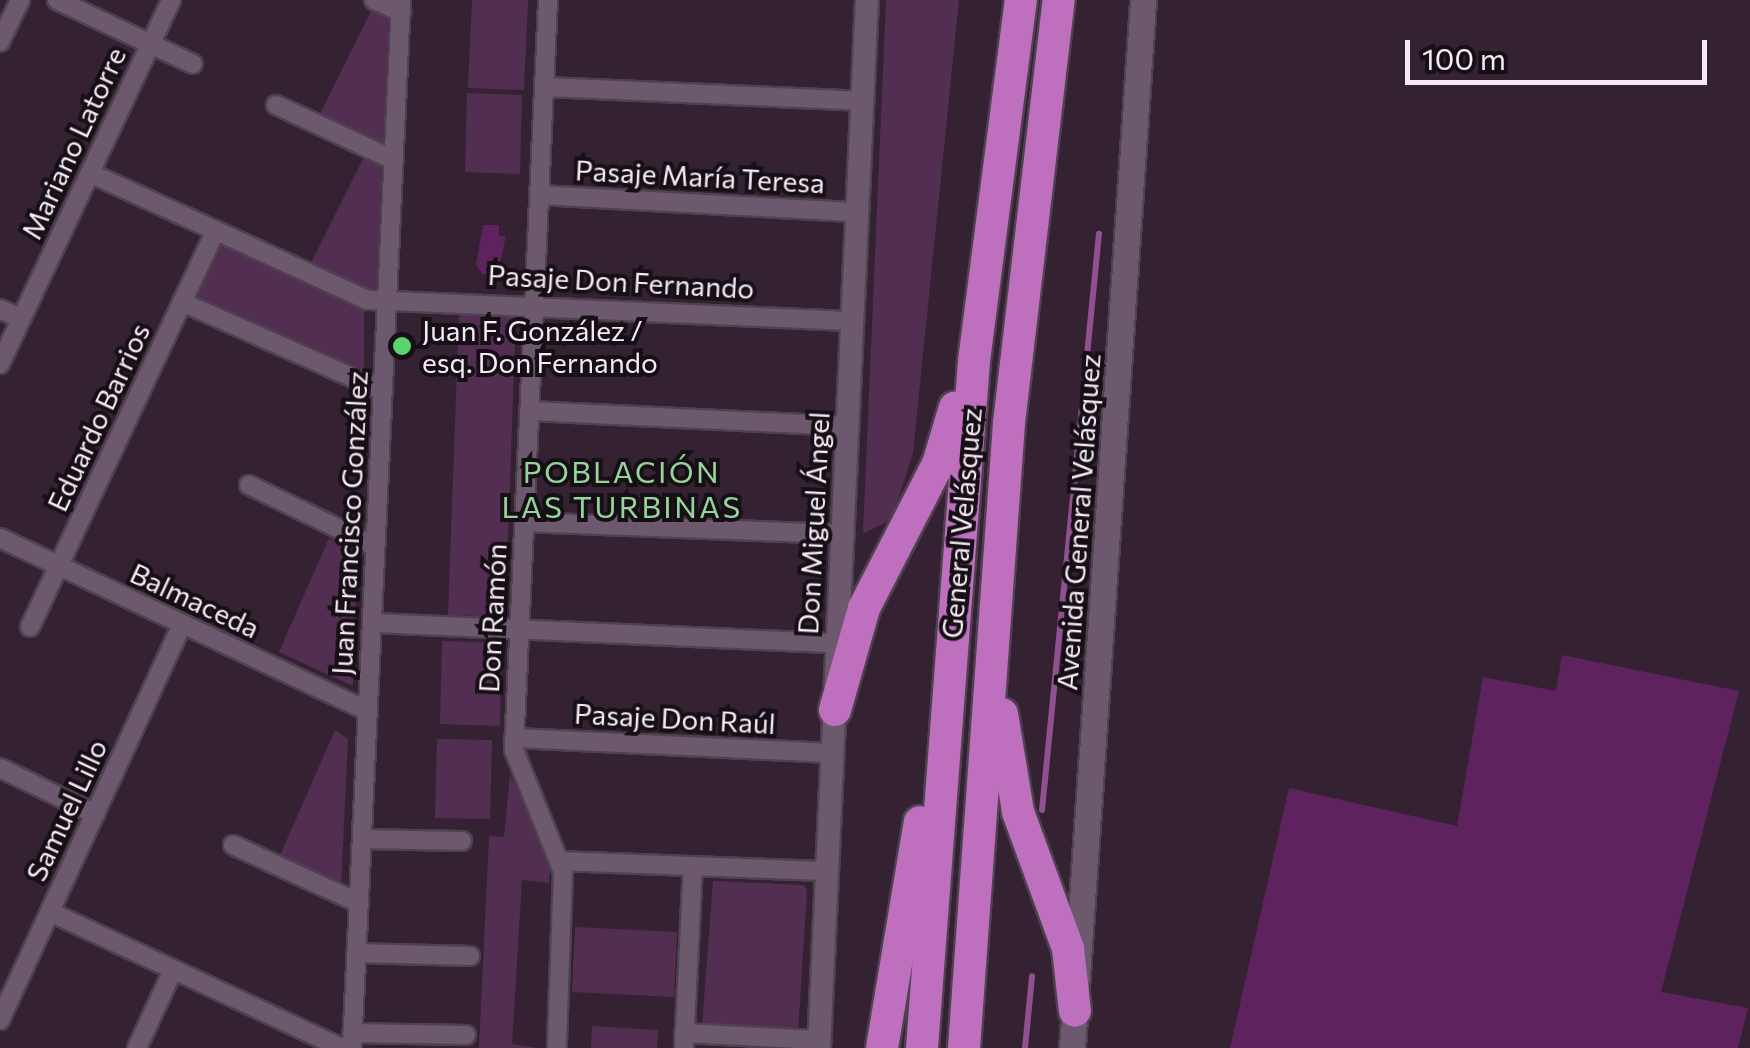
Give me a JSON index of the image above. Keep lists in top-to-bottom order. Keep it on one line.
{"streets":{"highway":["General Velásquez"],"main road":["Avenida General Velásquez"],"street":["Mariano Latorre","Pasaje María Teresa","Pasaje Don Fernando","Eduardo Barrios","Juan Francisco González","Don Miguel Ángel","Balmaceda","Don Ramón","Pasaje Don Raúl","Samuel Lillo"]},"crossings":[["Mariano Latorre","Pasaje Don Fernando"],["Pasaje María Teresa","Don Miguel Ángel"],["Pasaje María Teresa","Don Ramón"],["Pasaje Don Fernando","Eduardo Barrios"],["Pasaje Don Fernando","Juan Francisco González"],["Pasaje Don Fernando","Don Miguel Ángel"],["Pasaje Don Fernando","Don Ramón"],["Eduardo Barrios","Balmaceda"],["Juan Francisco González","Balmaceda"],["Don Miguel Ángel","Pasaje Don Raúl"],["Balmaceda","Samuel Lillo"],["Don Ramón","Pasaje Don Raúl"]],"districts":["POBLACIÓN LAS TURBINAS"],"places":["Juan F. González / esq. Don Fernando"],"scale_bar":"100 m"}
